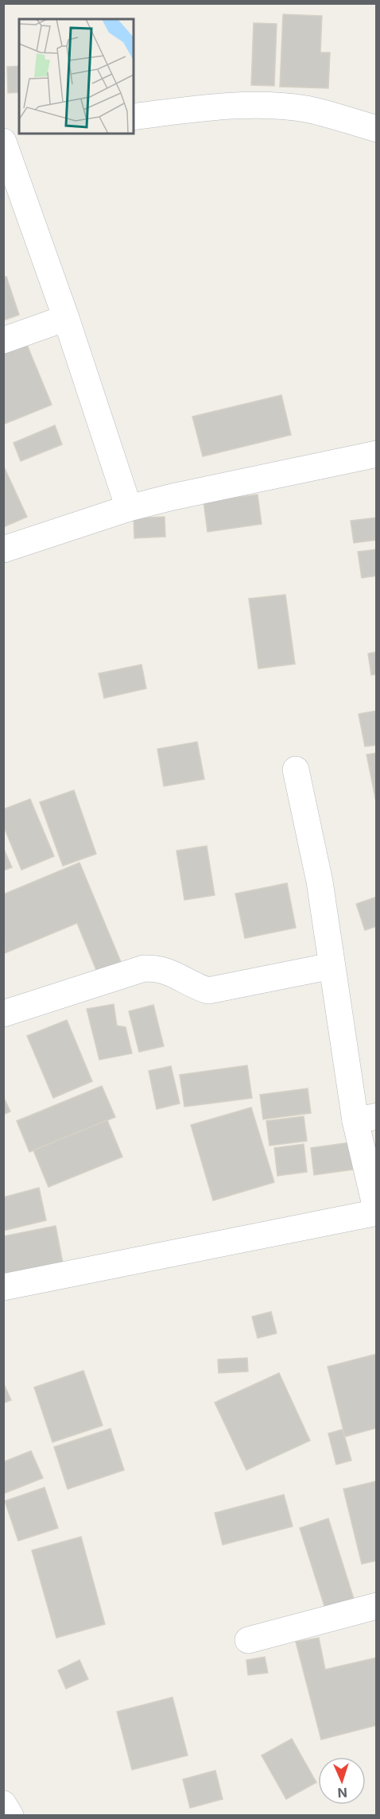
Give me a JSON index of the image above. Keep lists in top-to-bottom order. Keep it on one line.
{"north":"bottom"}
